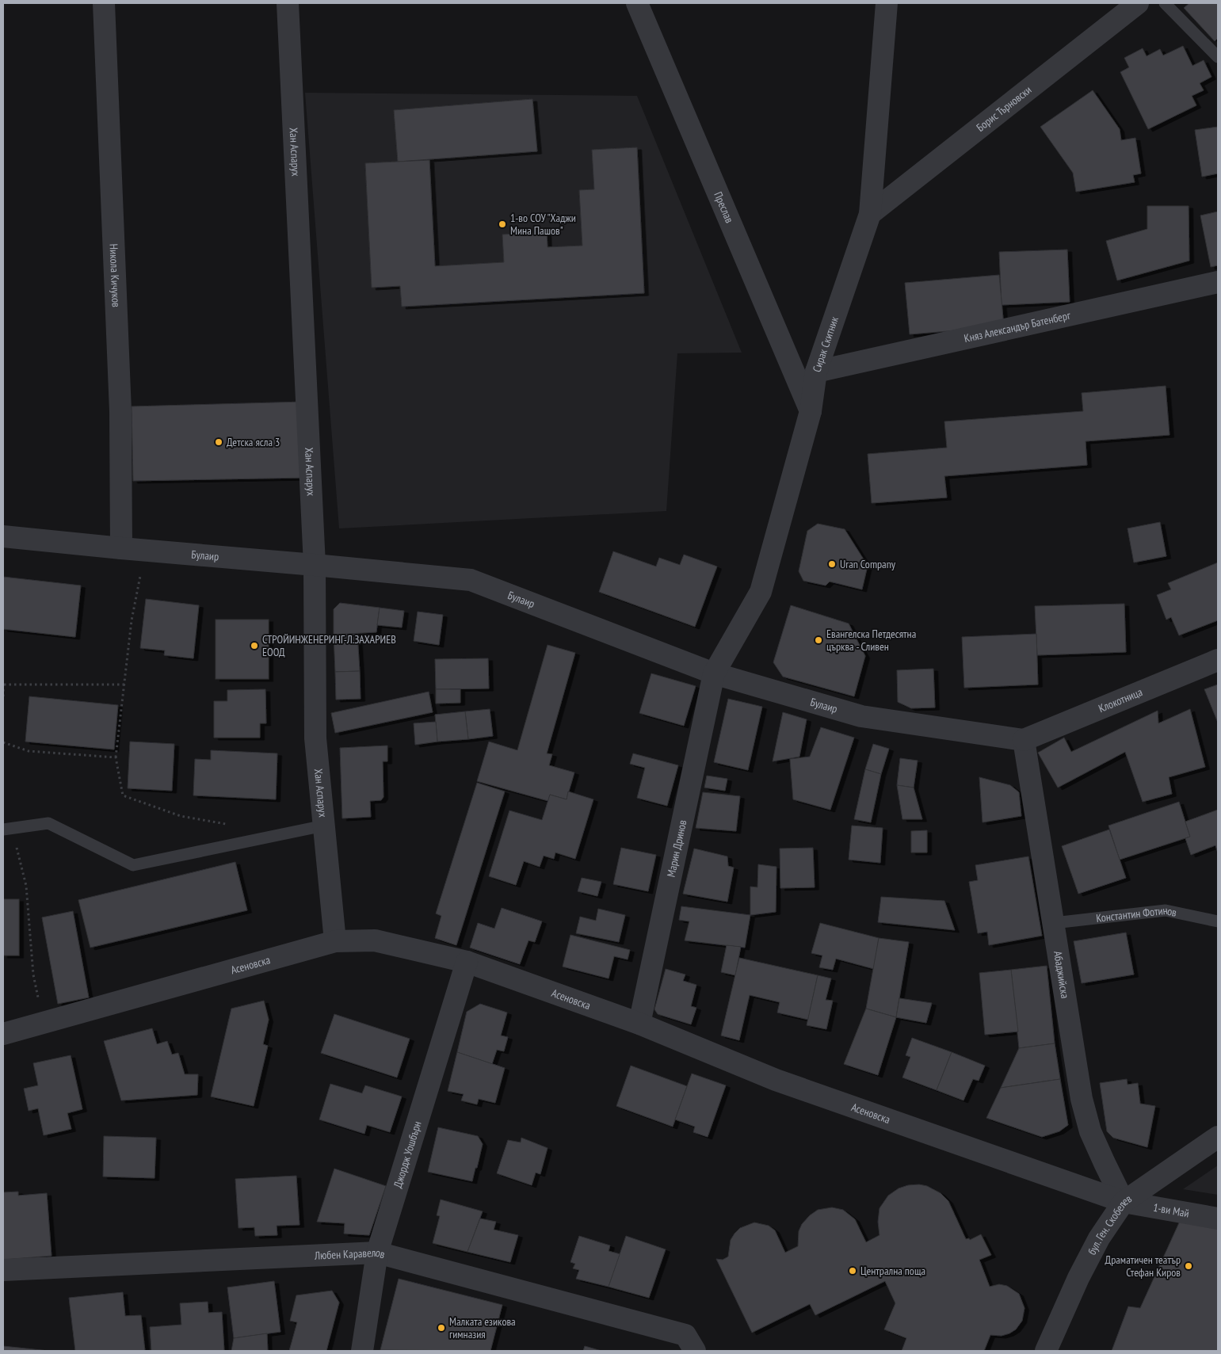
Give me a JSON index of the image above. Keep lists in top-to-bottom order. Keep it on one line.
{"streets":{"street":["Борис Търновски","Хан Аспарух","Преслав","Никола Кичуков","Княз Александър Батенберг","Сирак Скитник","Булаир","Клокотница","Марин Дринов","Асеновска","Абаджийска","Джордж Уошбърн","1-ви Май","бул. Ген. Скобелев","Любен Каравелов"],"lane":["Константин Фотинов"]},"crossings":[["Борис Търновски","Сирак Скитник"],["Хан Аспарух","Булаир"],["Хан Аспарух","Асеновска"],["Преслав","Сирак Скитник"],["Никола Кичуков","Булаир"],["Княз Александър Батенберг","Сирак Скитник"],["Сирак Скитник","Булаир"],["Сирак Скитник","Марин Дринов"],["Булаир","Клокотница"],["Булаир","Марин Дринов"],["Булаир","Абаджийска"],["Клокотница","Абаджийска"],["Марин Дринов","Асеновска"],["Константин Фотинов","Абаджийска"],["Асеновска","Абаджийска"],["Асеновска","Джордж Уошбърн"],["Асеновска","1-ви Май"],["Асеновска","бул. Ген. Скобелев"],["Абаджийска","1-ви Май"],["Абаджийска","бул. Ген. Скобелев"],["Джордж Уошбърн","Любен Каравелов"],["1-ви Май","бул. Ген. Скобелев"]],"places":["1-во СОУ \"Хаджи Мина Пашов\"","Детска ясла 3","Uran Company","Евангелска Петдесятна църква - Сливен","СТРОЙИНЖЕНЕРИНГ-Л.ЗАХАРИЕВ ЕООД","Драматичен театър Стефан Киров","Централна поща","Малката езикова гимназия"]}
